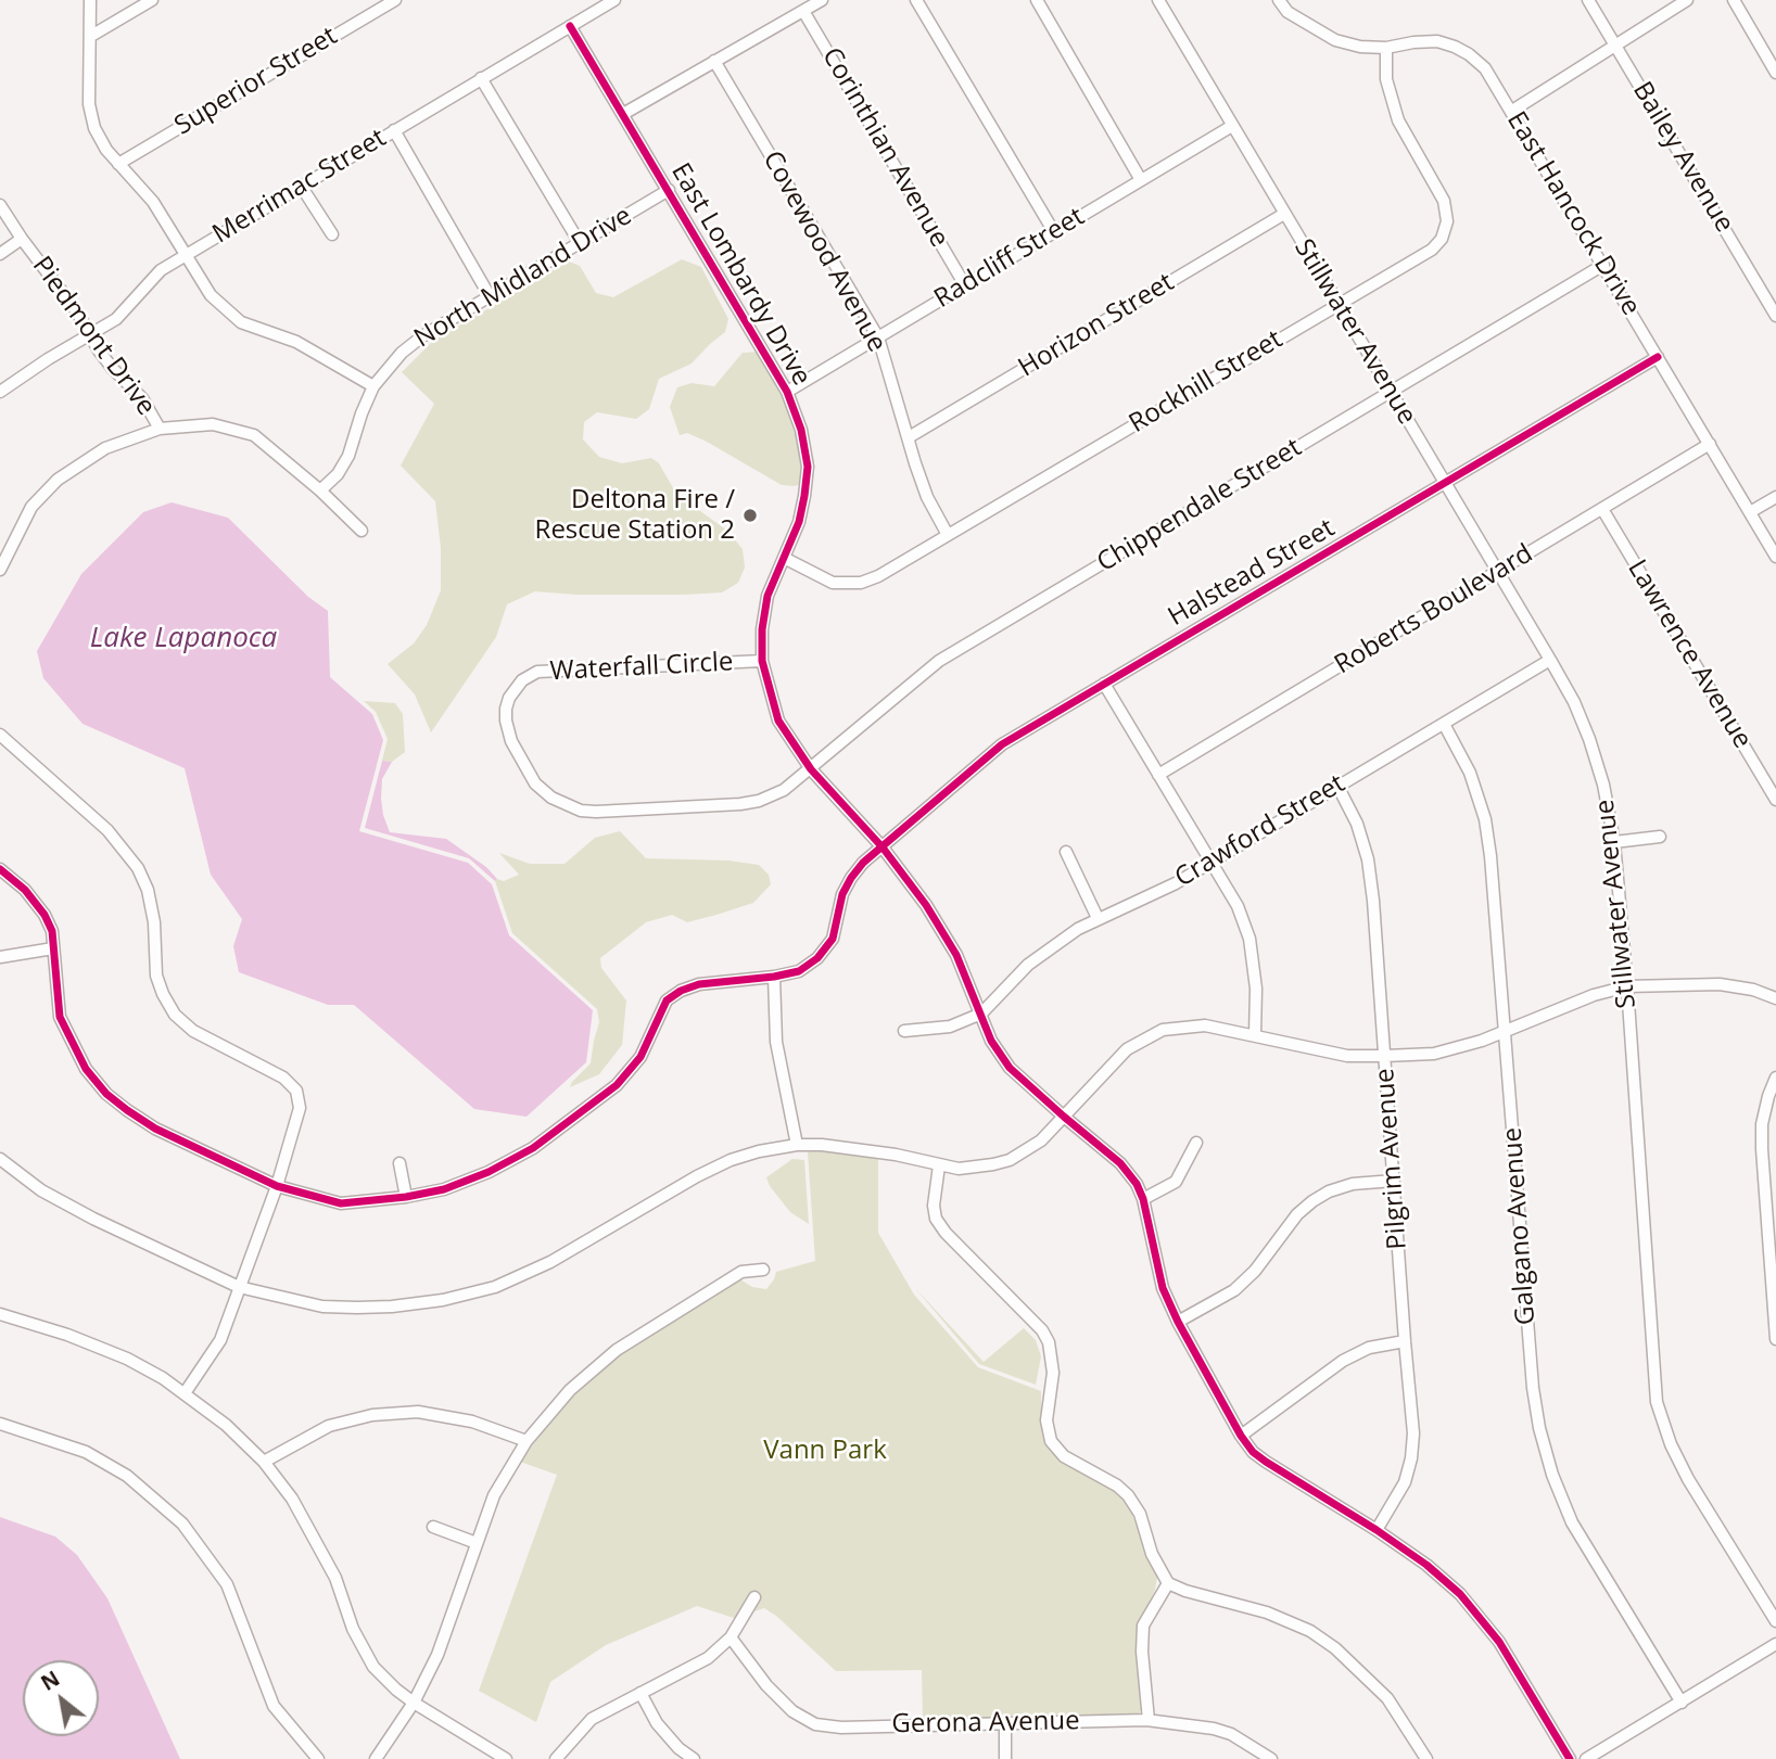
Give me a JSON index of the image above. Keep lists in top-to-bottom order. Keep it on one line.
{"streets":{"street":["Superior Street","Corinthian Avenue","Bailey Avenue","Merrimac Street","East Hancock Drive","Covewood Avenue","Radcliff Street","East Lombardy Drive","North Midland Drive","Horizon Street","Stillwater Avenue","Piedmont Drive","Rockhill Street","Chippendale Street","Halstead Street","Roberts Boulevard","Lawrence Avenue","Waterfall Circle","Crawford Street","Pilgrim Avenue","Galgano Avenue","Gerona Avenue"]},"crossings":[["Corinthian Avenue","Radcliff Street"],["Merrimac Street","East Lombardy Drive"],["Merrimac Street","Piedmont Drive"],["East Hancock Drive","Rockhill Street"],["East Hancock Drive","Chippendale Street"],["East Hancock Drive","Halstead Street"],["East Hancock Drive","Roberts Boulevard"],["Covewood Avenue","Radcliff Street"],["Covewood Avenue","Horizon Street"],["Covewood Avenue","Rockhill Street"],["Radcliff Street","East Lombardy Drive"],["Radcliff Street","Stillwater Avenue"],["East Lombardy Drive","North Midland Drive"],["East Lombardy Drive","Rockhill Street"],["East Lombardy Drive","Chippendale Street"],["East Lombardy Drive","Halstead Street"],["East Lombardy Drive","Waterfall Circle"],["East Lombardy Drive","Crawford Street"],["East Lombardy Drive","Pilgrim Avenue"],["Horizon Street","Stillwater Avenue"],["Stillwater Avenue","Rockhill Street"],["Stillwater Avenue","Chippendale Street"],["Stillwater Avenue","Halstead Street"],["Stillwater Avenue","Roberts Boulevard"],["Stillwater Avenue","Crawford Street"],["Chippendale Street","Waterfall Circle"],["Roberts Boulevard","Lawrence Avenue"],["Crawford Street","Pilgrim Avenue"],["Crawford Street","Galgano Avenue"]],"water":["Lake Lapanoca"],"parks":["Vann Park"],"places":["Deltona Fire / Rescue Station 2"],"north":"top left"}
